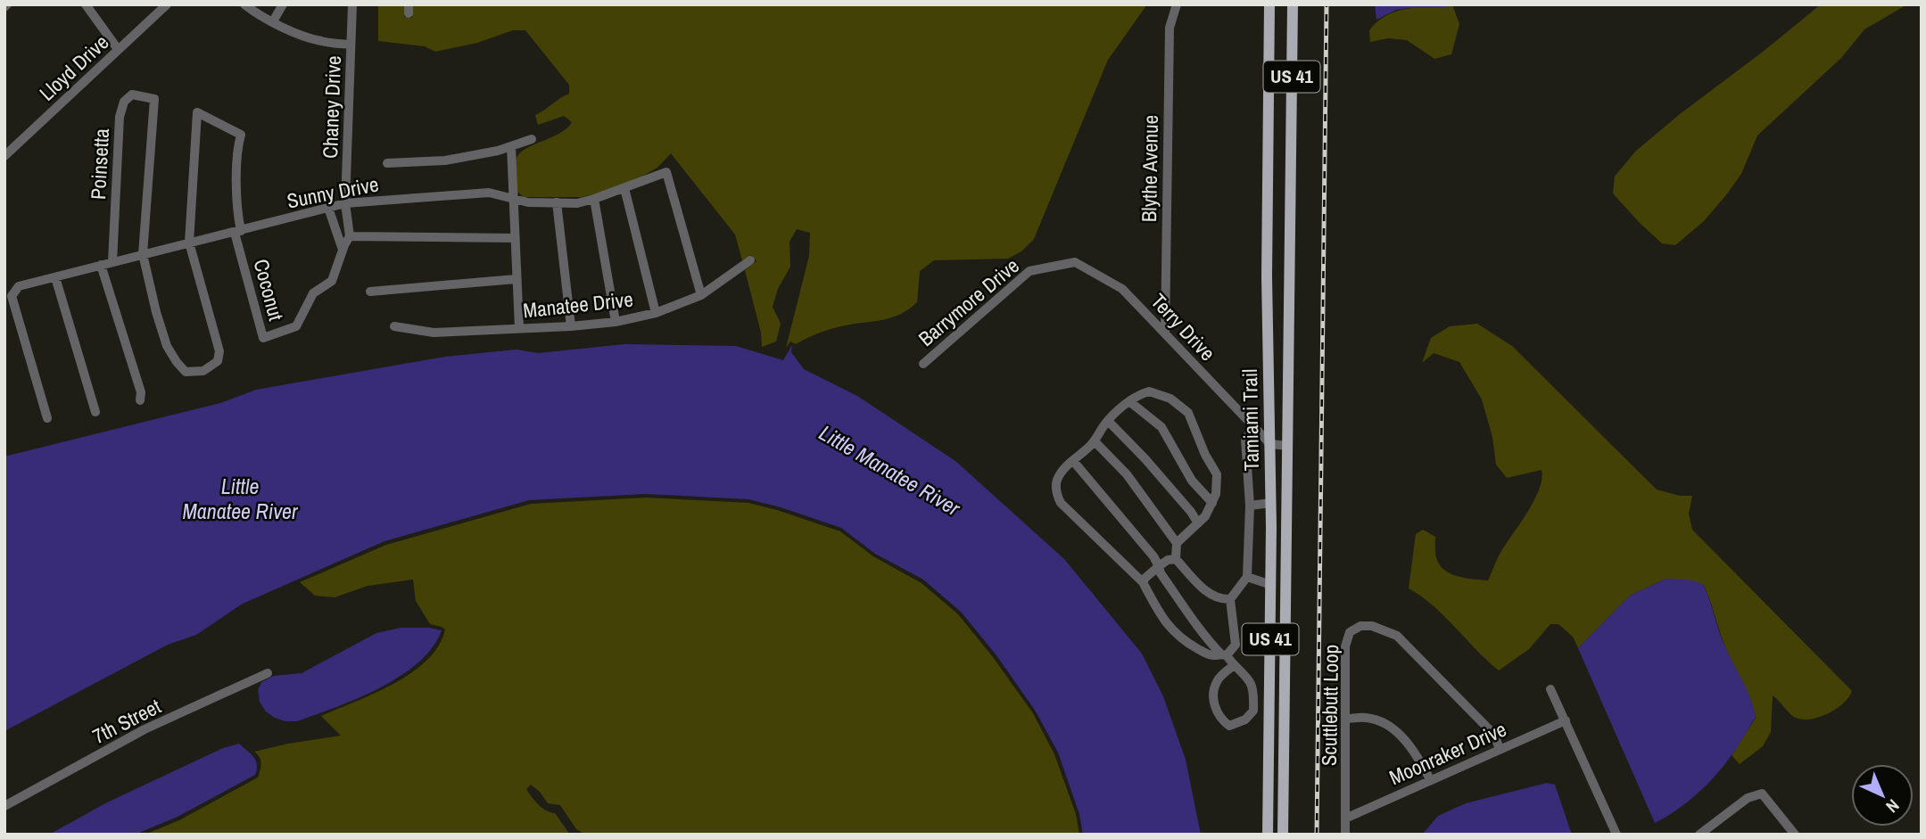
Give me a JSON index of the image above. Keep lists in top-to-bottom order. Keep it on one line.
{"streets":{"main road":["US 41","Tamiami Trail"],"street":["Lloyd Drive","Chaney Drive","Poinsetta","Blythe Avenue","Sunny Drive","Coconut","Barrymore Drive","Manatee Drive","Terry Drive","Scuttlebutt Loop","7th Street","Moonraker Drive"]},"crossings":[["Chaney Drive","Sunny Drive"],["Poinsetta","Sunny Drive"],["Blythe Avenue","Terry Drive"],["Sunny Drive","Coconut"],["Sunny Drive","Manatee Drive"],["Barrymore Drive","Terry Drive"],["Terry Drive","Tamiami Trail"],["Scuttlebutt Loop","Moonraker Drive"]],"water":["Little Manatee River"],"north":"bottom right"}
